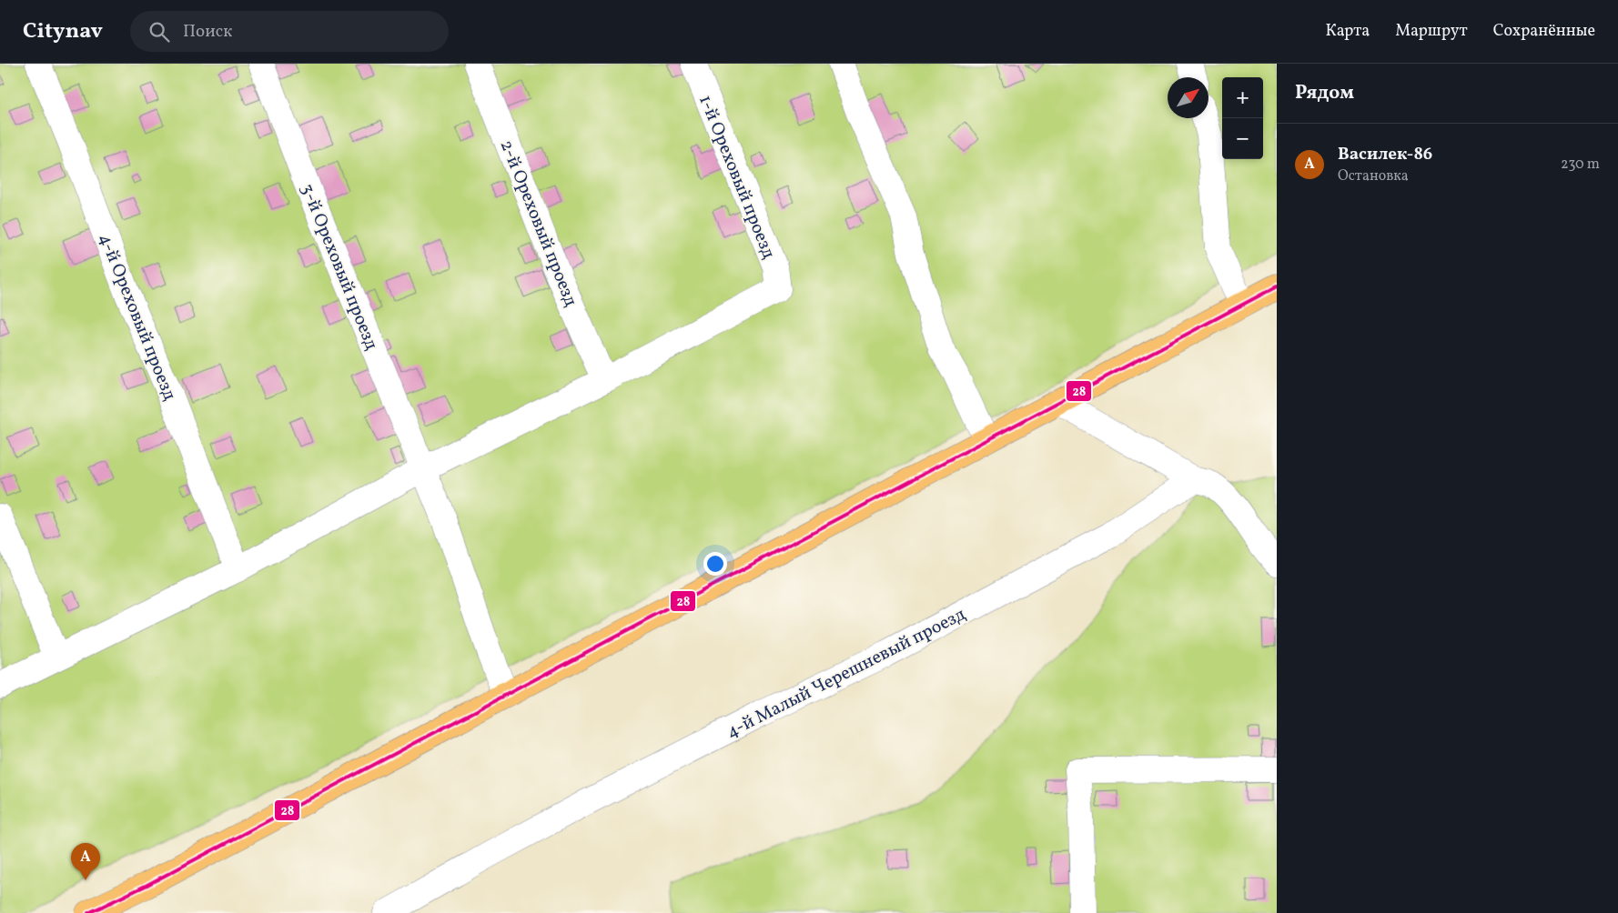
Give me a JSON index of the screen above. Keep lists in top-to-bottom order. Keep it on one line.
{"streets":{"street":["1-й Ореховый проезд","2-й Ореховый проезд","3-й Ореховый проезд","4-й Ореховый проезд","4-й Малый Черешневый проезд"]},"crossings":[["1-й Ореховый проезд","2-й Ореховый проезд"]],"lines":["transit line 28"],"north":"top right","page":{"header":"Citynav","search":"Поиск","nav":["Карта","Маршрут","Сохранённые"],"heading":"Рядом","map_buttons":["+","−"],"list":[{"mark":"A","name":"Василек-86","note":"Остановка","value":"230 m"}],"pins":"A"}}
